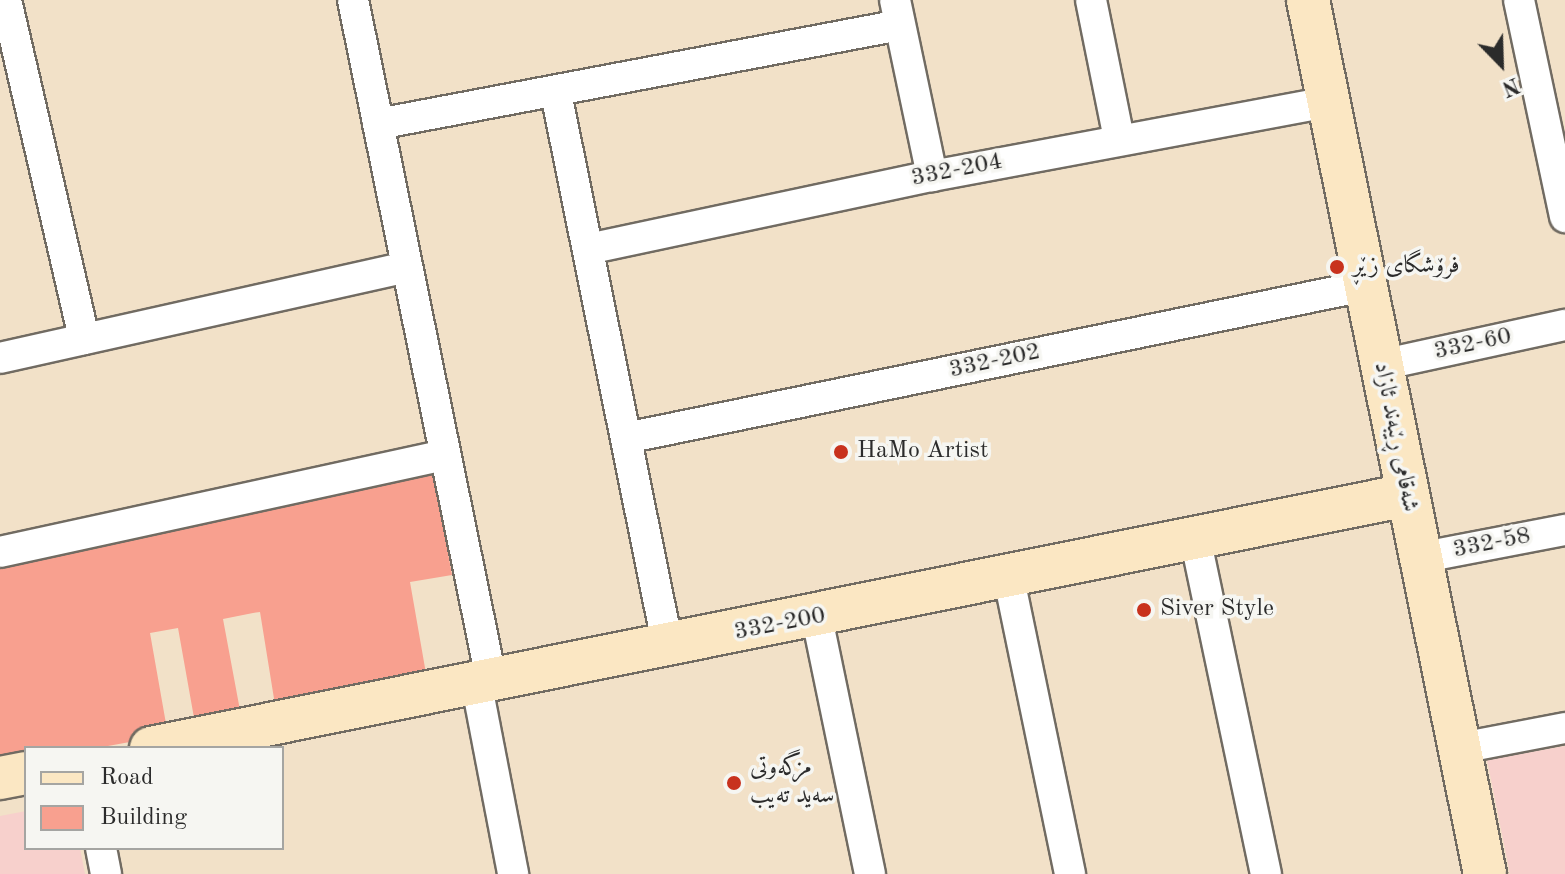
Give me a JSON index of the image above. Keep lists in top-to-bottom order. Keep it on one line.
{"streets":{"street":["332-204","332-60","332-202","شەقامی ڕێبەند ئازاد","332-58","332-200"]},"crossings":[["332-204","شەقامی ڕێبەند ئازاد"],["332-60","شەقامی ڕێبەند ئازاد"],["332-202","شەقامی ڕێبەند ئازاد"],["شەقامی ڕێبەند ئازاد","332-58"],["شەقامی ڕێبەند ئازاد","332-200"]],"places":["فرۆشگای زێڕ","HaMo Artist","Siver Style","مزگەوتی سەید تەیب"],"legend":["Road","Building"],"north":"bottom right"}
